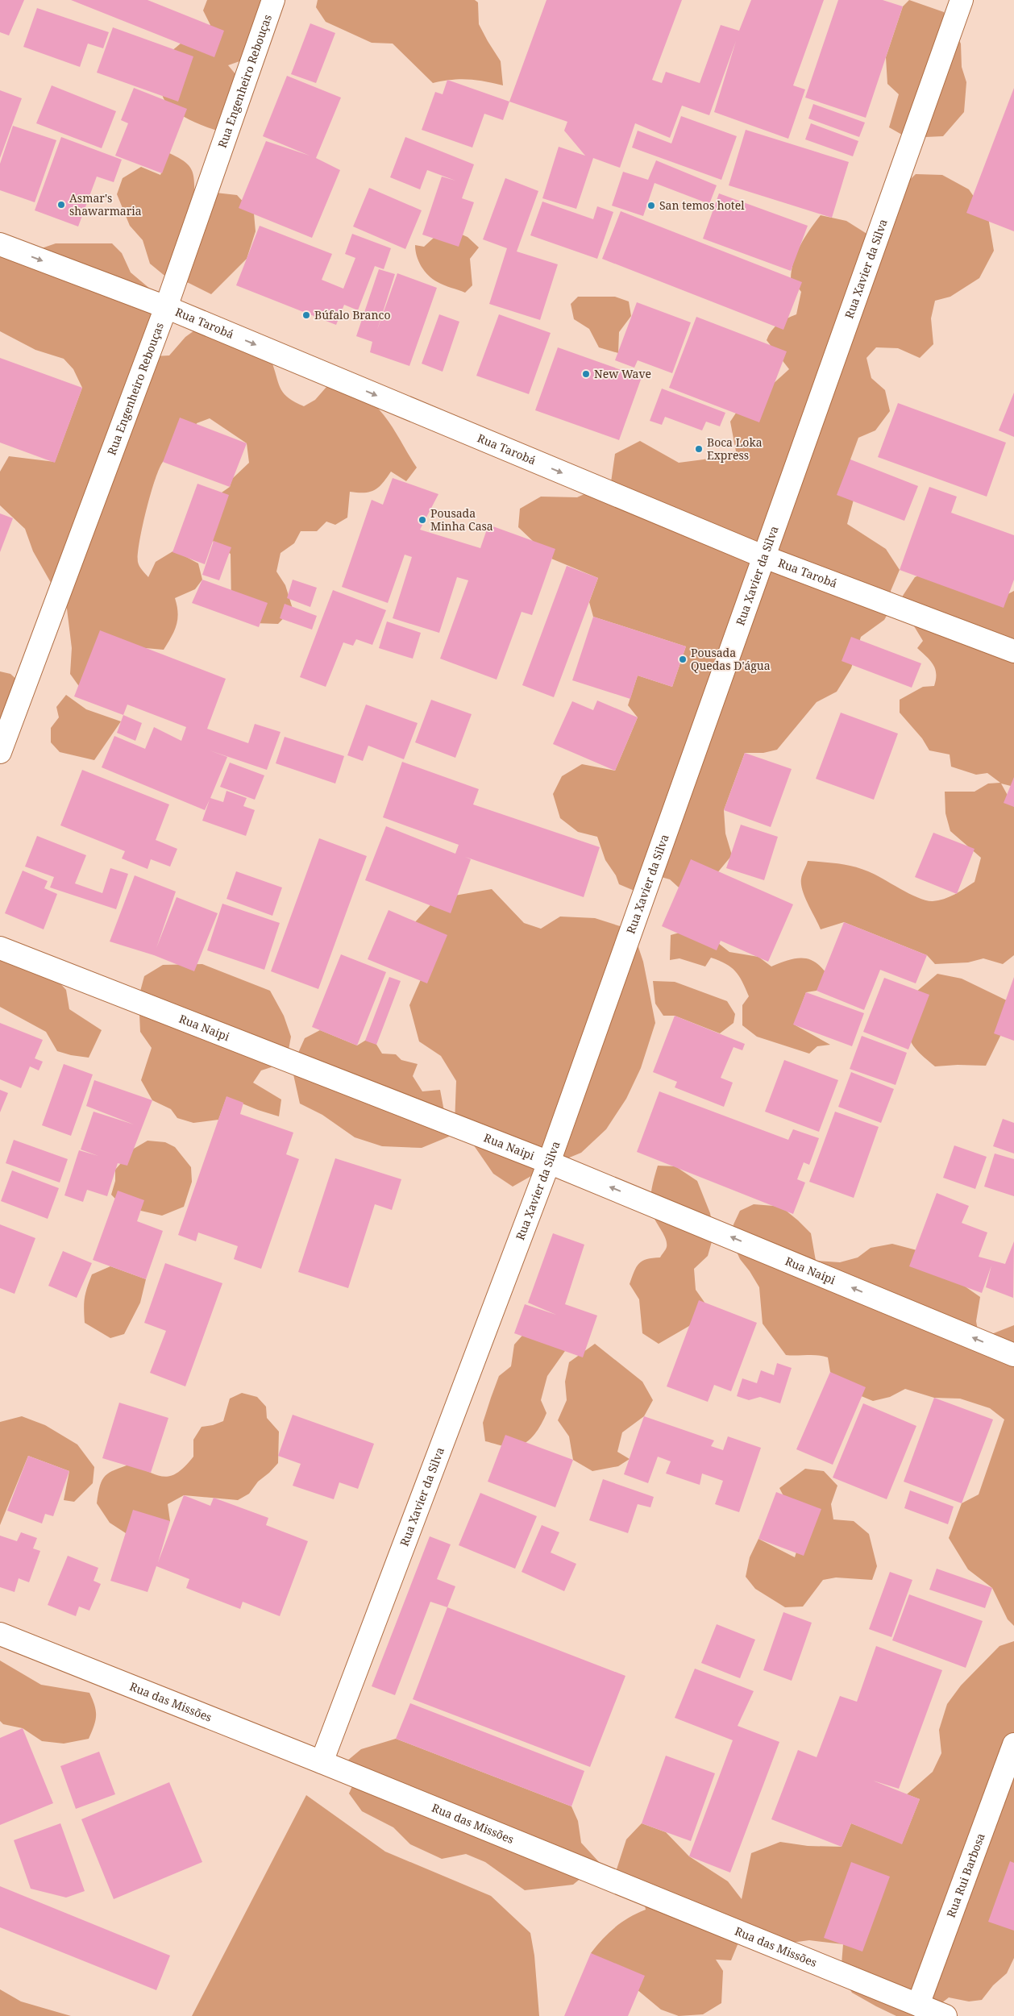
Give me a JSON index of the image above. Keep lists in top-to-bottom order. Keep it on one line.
{"streets":{"street":["Rua Engenheiro Rebouças","Rua Xavier da Silva","Rua Tarobá","Rua Naipi","Rua das Missões","Rua Rui Barbosa"]},"crossings":[["Rua Engenheiro Rebouças","Rua Tarobá"],["Rua Xavier da Silva","Rua Tarobá"],["Rua Xavier da Silva","Rua Naipi"],["Rua Xavier da Silva","Rua das Missões"],["Rua das Missões","Rua Rui Barbosa"]],"one_way":["Rua Tarobá","Rua Naipi"],"places":["Asmar's shawarmaria","San temos hotel","Búfalo Branco","New Wave","Boca Loka Express","Pousada Minha Casa","Pousada Quedas D'água"]}
